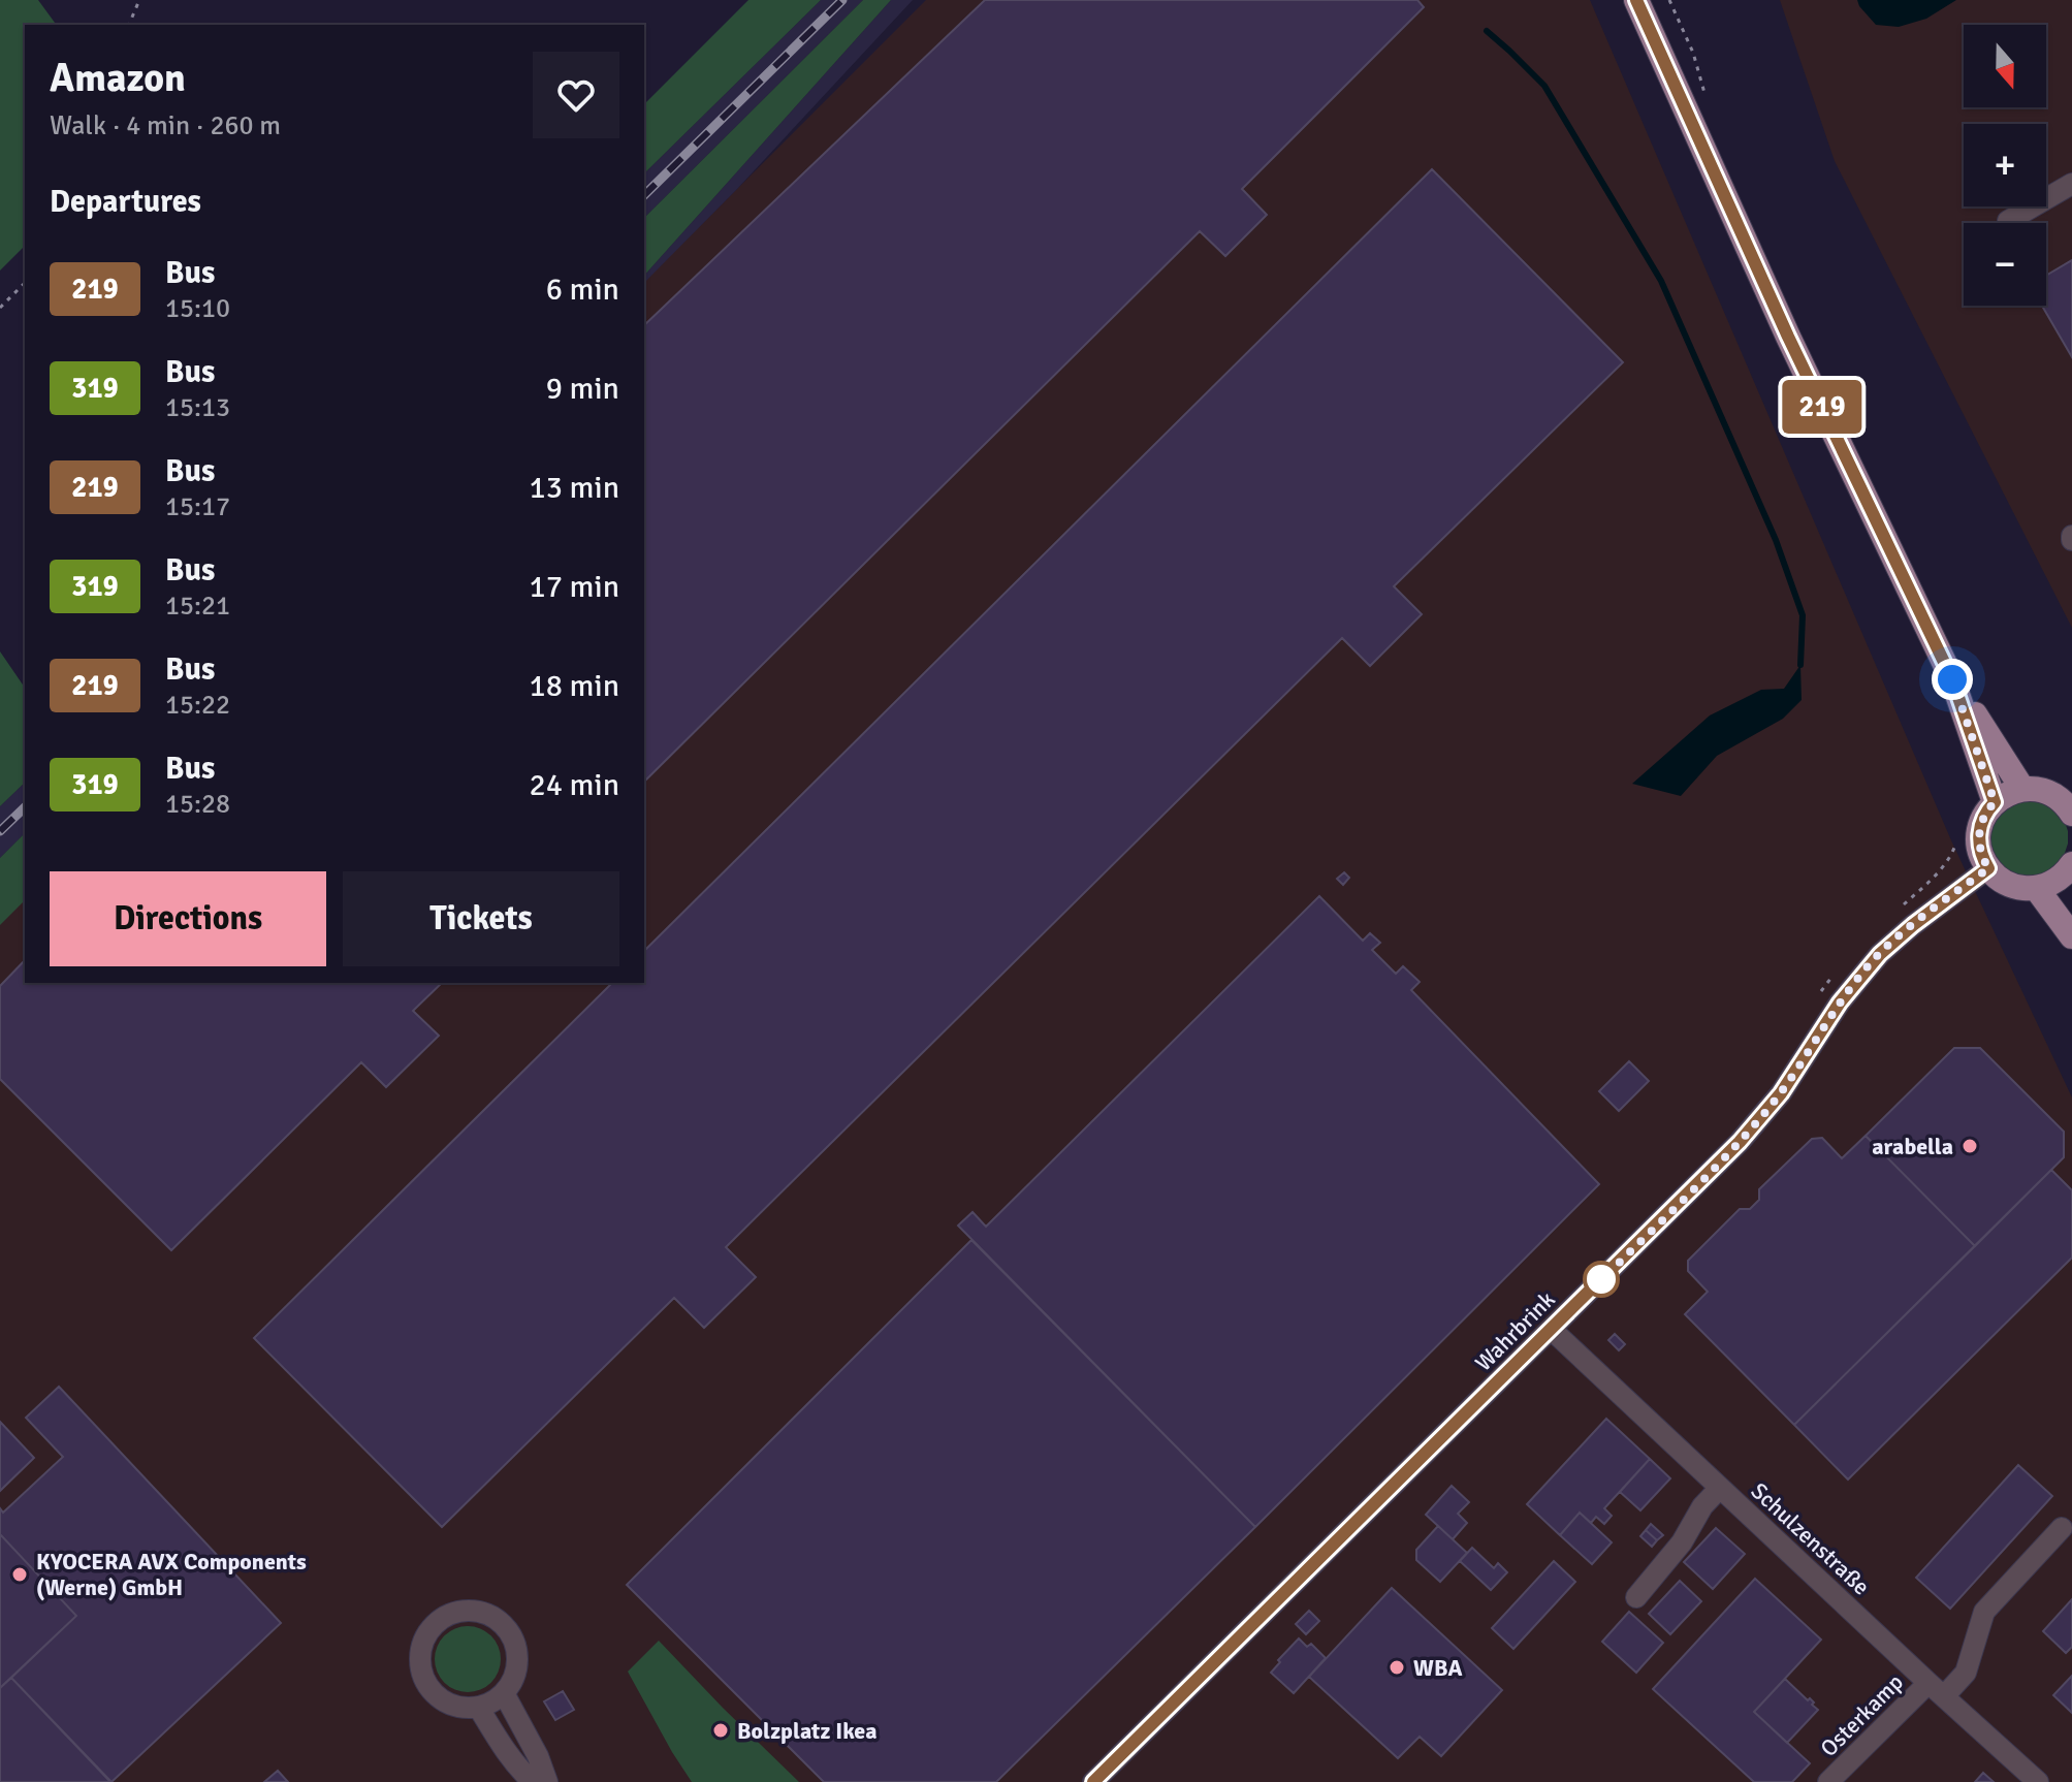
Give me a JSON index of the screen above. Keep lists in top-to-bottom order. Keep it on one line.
{"streets":{"street":["Wahrbrink","Schulzenstraße","Osterkamp"]},"crossings":[["Wahrbrink","Schulzenstraße"],["Schulzenstraße","Osterkamp"]],"places":["arabella","KYOCERA AVX Components (Werne) GmbH","WBA","Bolzplatz Ikea"],"lines":["bus line 219"],"north":"bottom","page":{"on_map":"219","map_buttons":["+","−"],"heading":[["Amazon","Walk · 4 min · 260 m"],"Departures"],"list":[{"mark":"219","name":"Bus","note":"15:10","value":"6 min"},{"mark":"319","name":"Bus","note":"15:13","value":"9 min"},{"mark":"219","name":"Bus","note":"15:17","value":"13 min"},{"mark":"319","name":"Bus","note":"15:21","value":"17 min"},{"mark":"219","name":"Bus","note":"15:22","value":"18 min"},{"mark":"319","name":"Bus","note":"15:28","value":"24 min"}],"buttons":["Directions","Tickets"]}}
